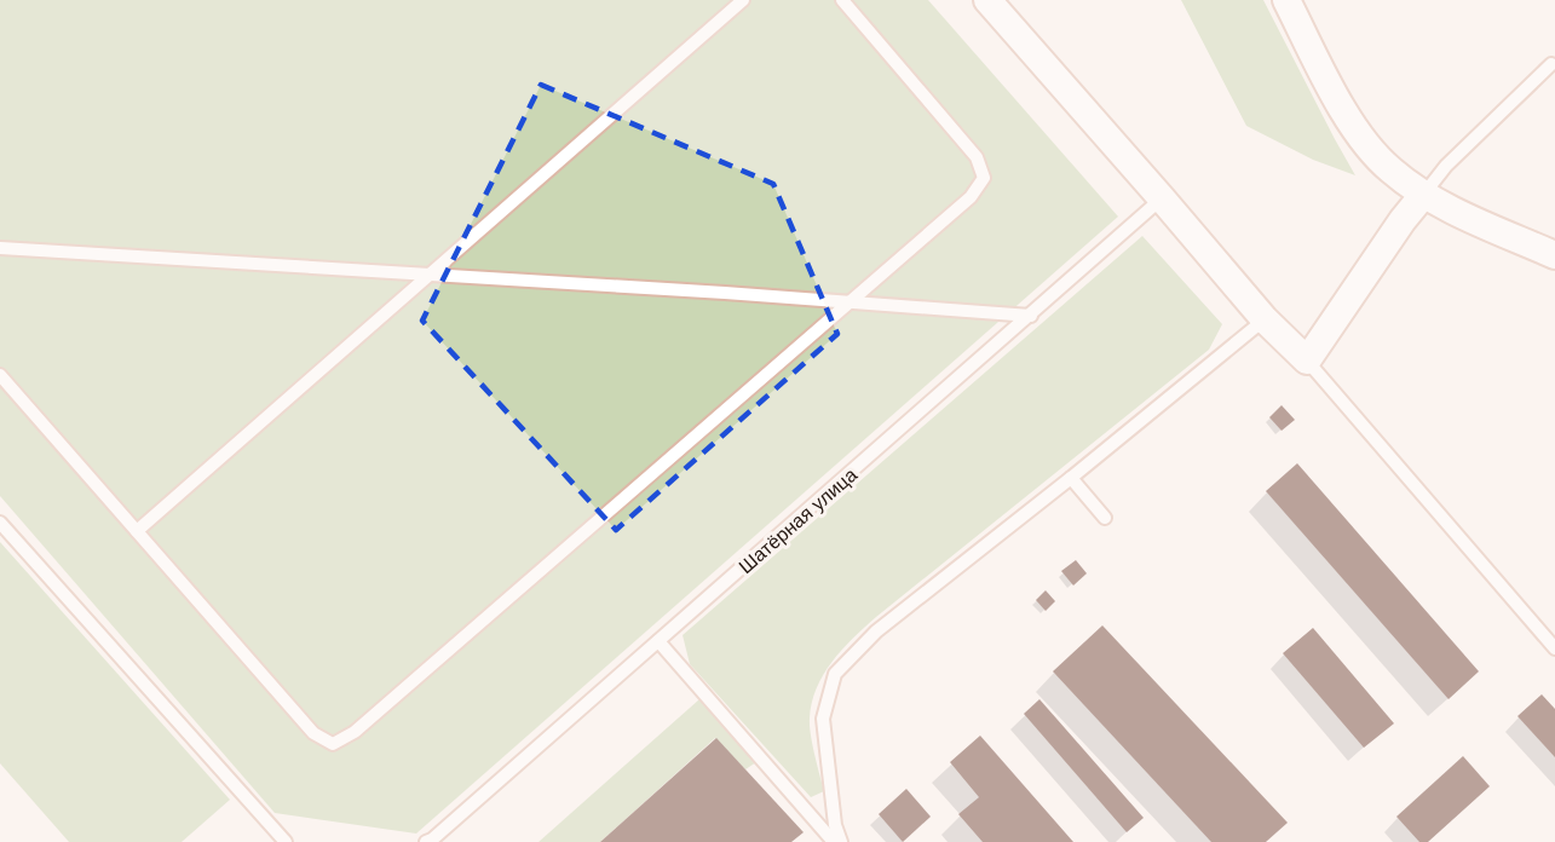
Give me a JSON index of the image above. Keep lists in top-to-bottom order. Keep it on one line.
{"streets":{"lane":["Шатёрная улица"]}}
